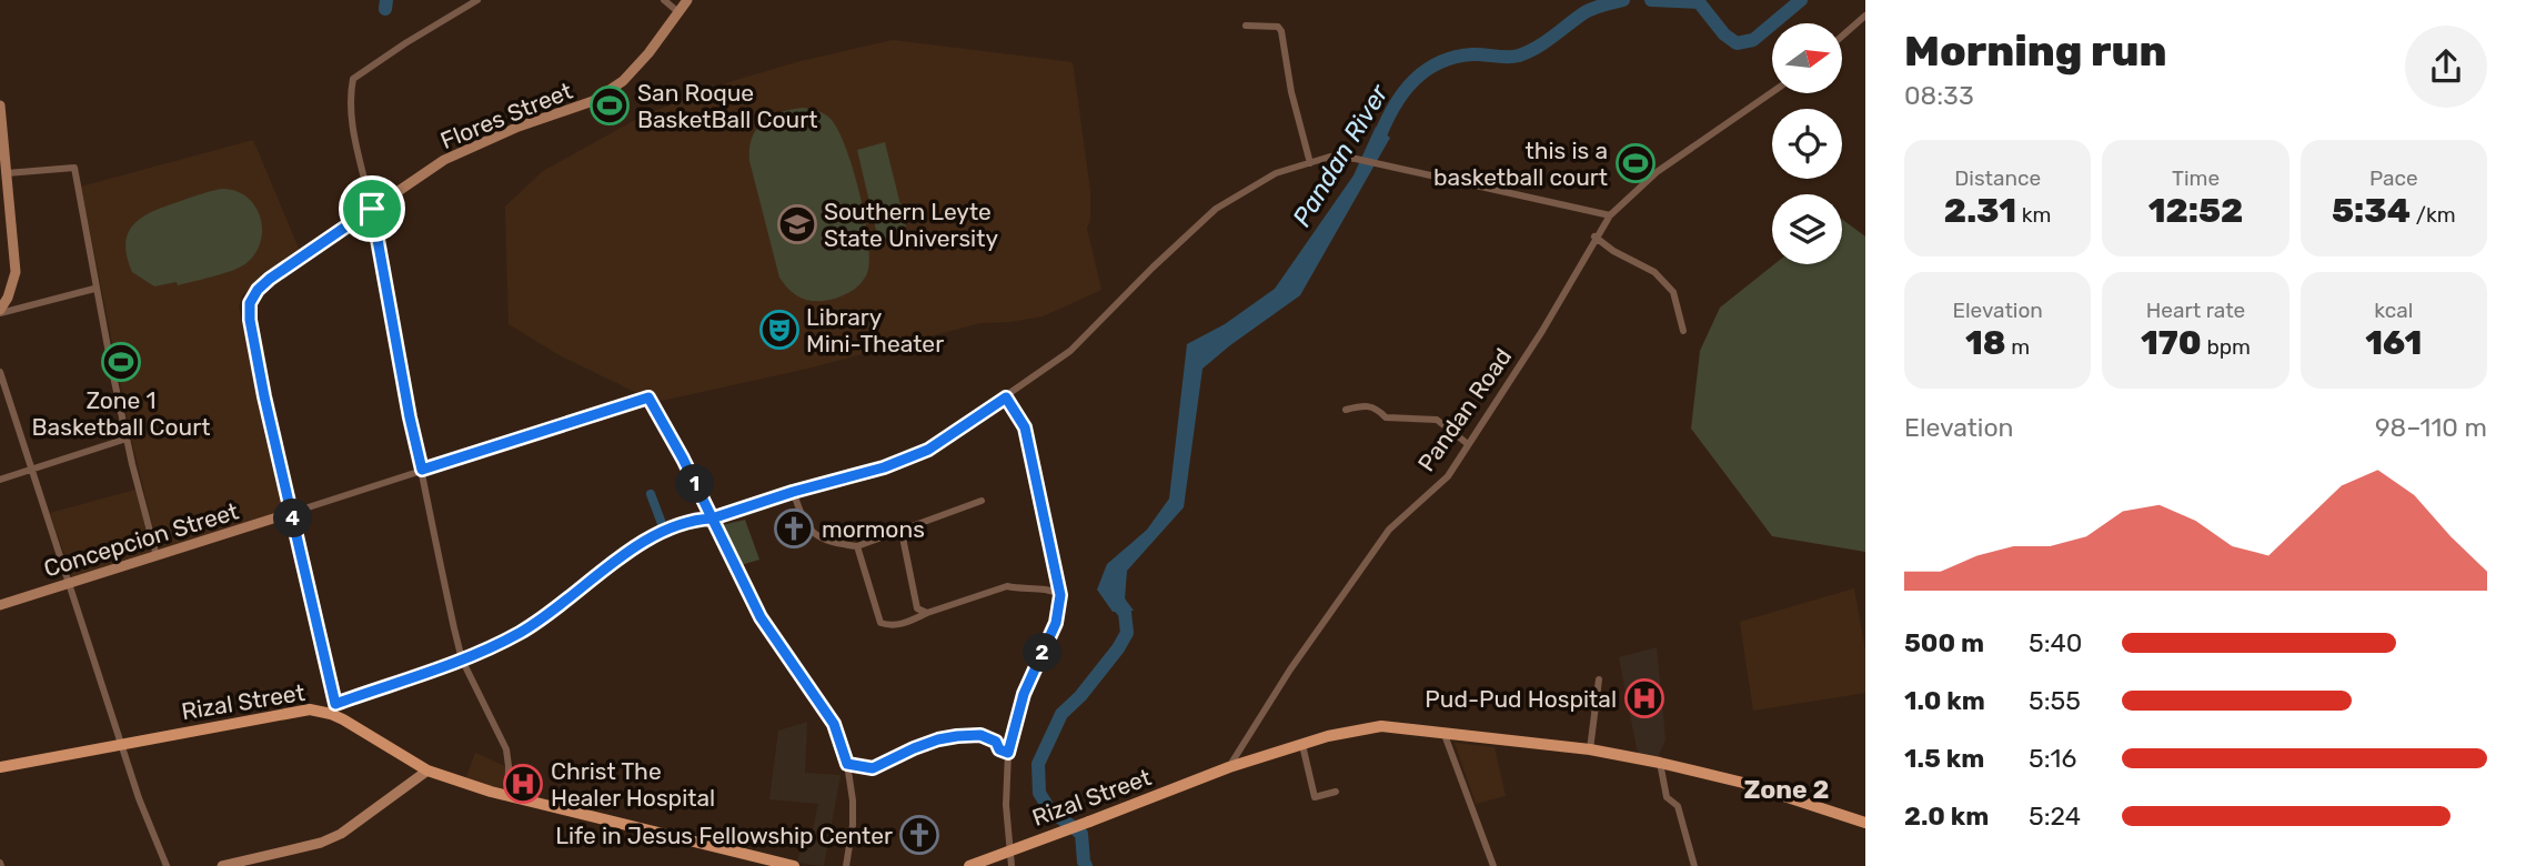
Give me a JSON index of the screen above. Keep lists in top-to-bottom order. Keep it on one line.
{"streets":{"main road":["Rizal Street"],"street":["Flores Street","Pandan Road","Concepcion Street"]},"crossings":[["Flores Street","Concepcion Street"],["Flores Street","Rizal Street"],["Pandan Road","Rizal Street"]],"districts":["Zone 2"],"water":["Pandan River"],"places":{"sports":["San Roque BasketBall Court","this is a basketball court","Zone 1 Basketball Court"],"school or university":["Southern Leyte State University"],"theatre":["Library Mini-Theater"],"church":["mormons","Life in Jesus Fellowship Center"],"hospital":["Pud-Pud Hospital","Christ The Healer Hospital"]},"north":"right","page":{"heading":["Morning run","08:33"],"stats":[["Distance","2.31 km"],["Time","12:52"],["Pace","5:34 /km"],["Elevation","18 m"],["Heart rate","170 bpm"],["kcal","161"]],"chart":["Elevation","98–110 m"],"pins":["1","4","2"],"list":[{"name":"500 m","note":"5:40"},{"name":"1.0 km","note":"5:55"},{"name":"1.5 km","note":"5:16"},{"name":"2.0 km","note":"5:24"}]}}
